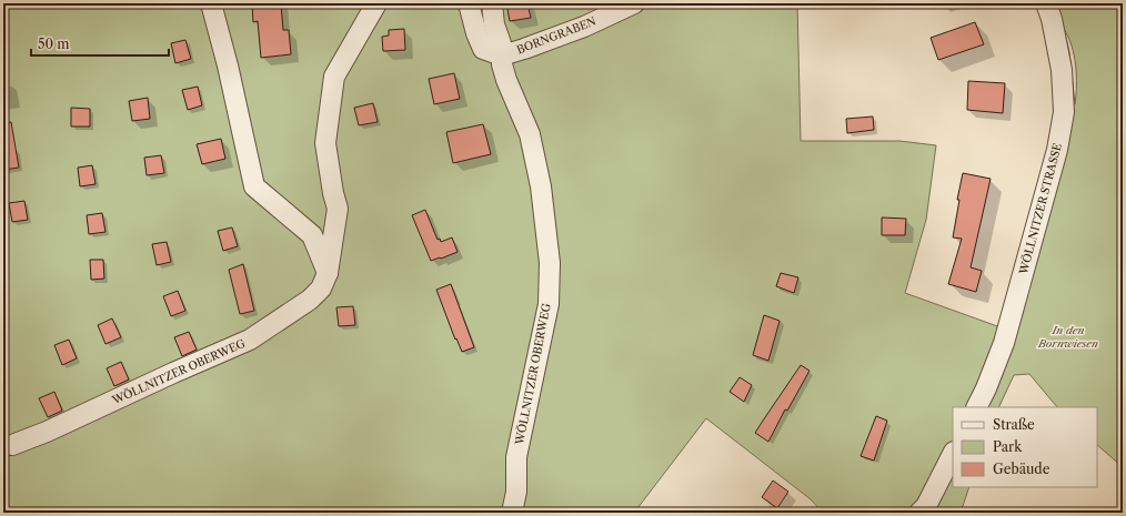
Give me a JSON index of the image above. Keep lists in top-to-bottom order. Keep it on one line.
{"streets":{"street":["BORNGRABEN","WÖLLNITZER STRASSE","WÖLLNITZER OBERWEG"]},"crossings":[["BORNGRABEN","WÖLLNITZER OBERWEG"]],"parks":["In den Bornwiesen"],"legend":["Straße","Park","Gebäude"],"scale_bar":"50 m"}
